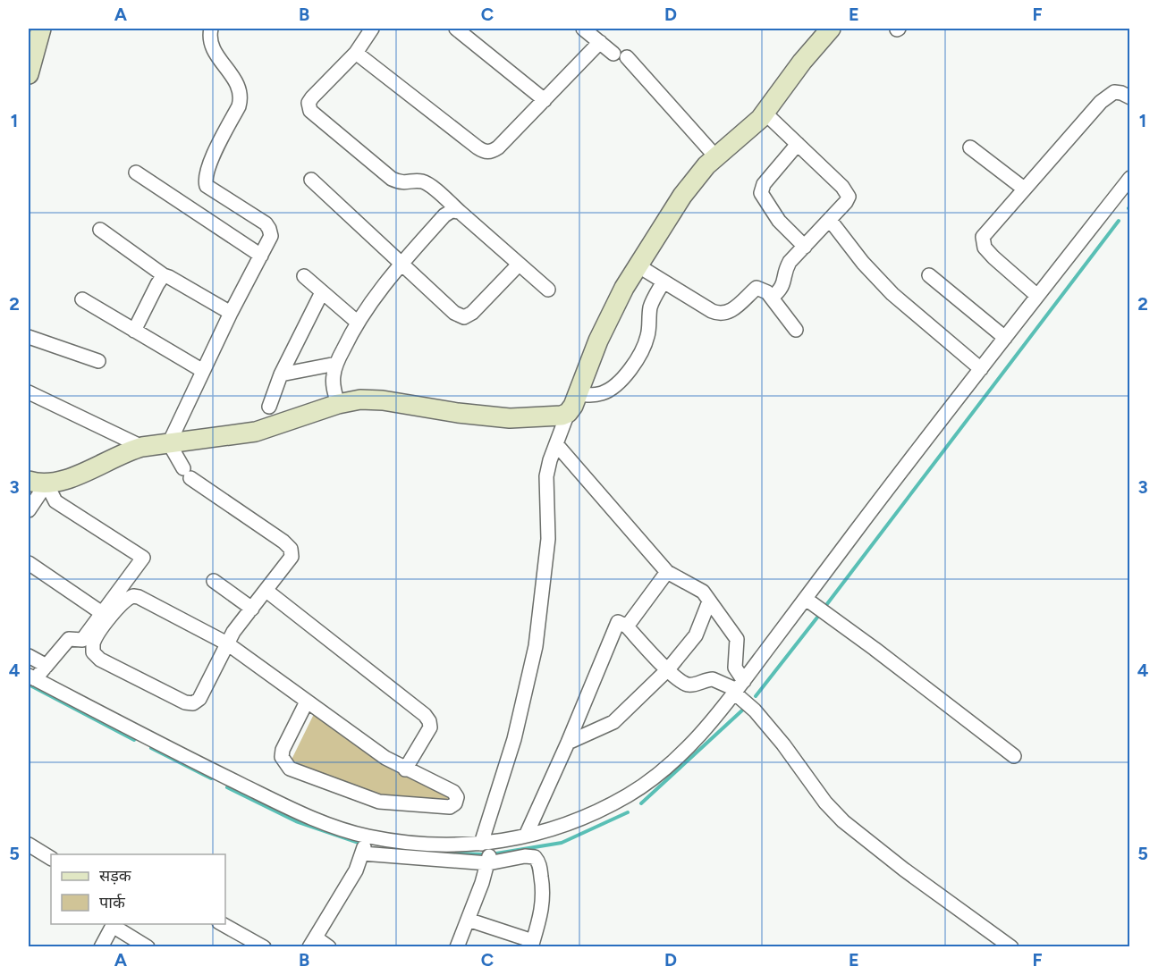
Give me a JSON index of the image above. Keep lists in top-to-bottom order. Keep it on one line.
{"legend":["सड़क","पार्क"],"grid":{"columns":["A","B","C","D","E","F"],"rows":["1","2","3","4","5"]}}
